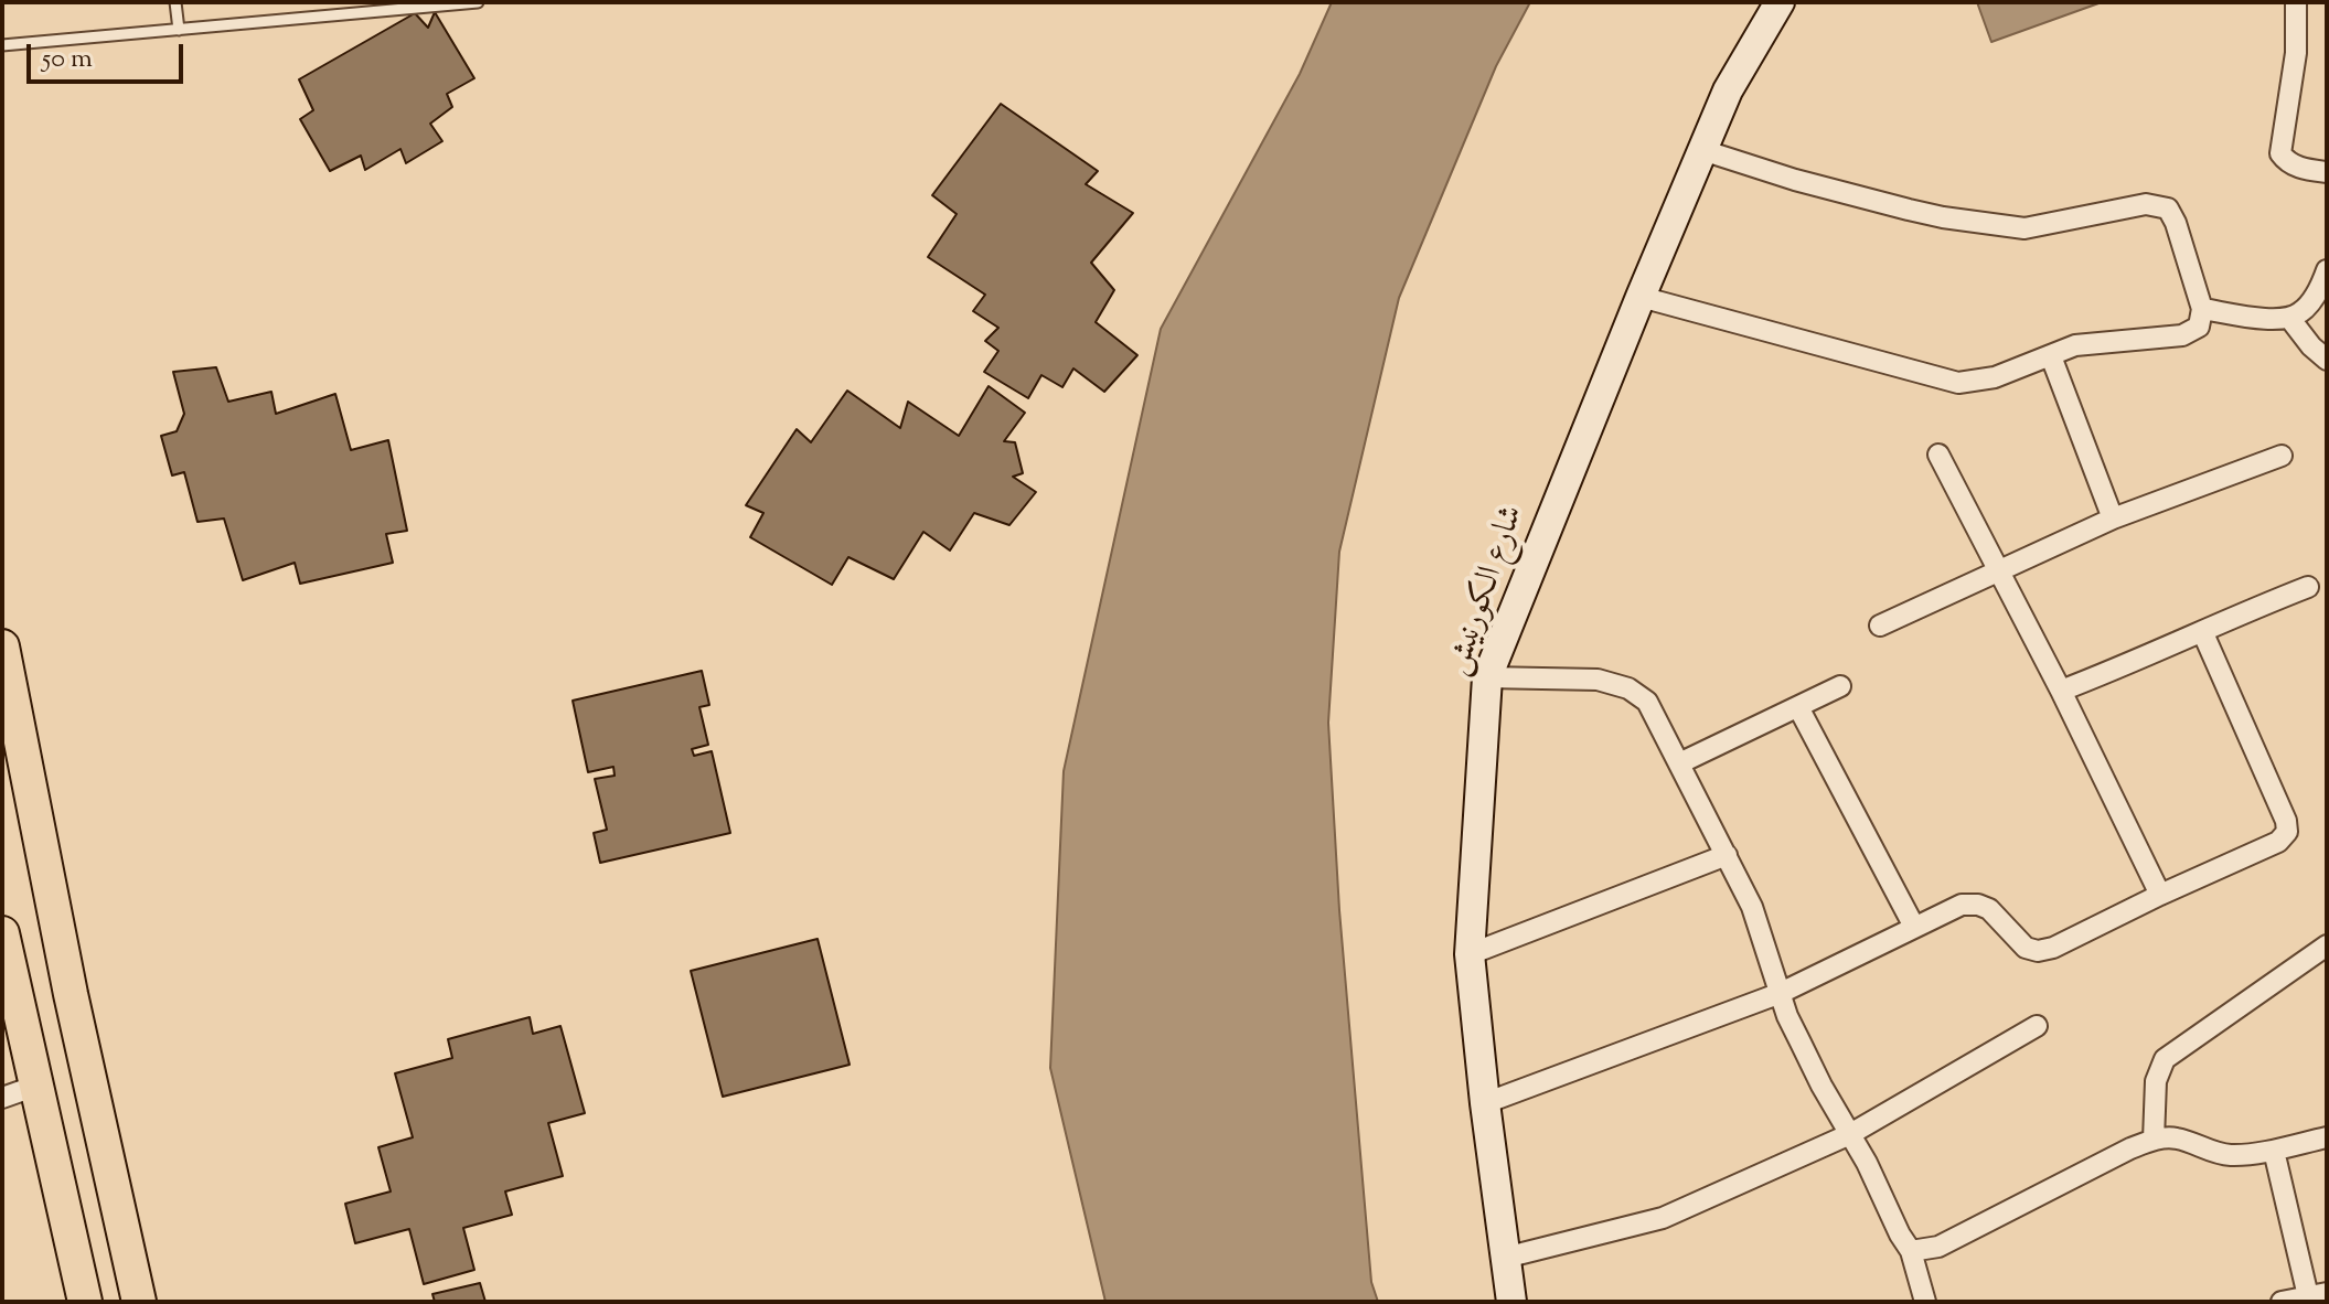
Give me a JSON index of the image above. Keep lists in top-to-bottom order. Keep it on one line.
{"streets":{"street":["شارع الكورنيش"]},"scale_bar":"50 m"}
